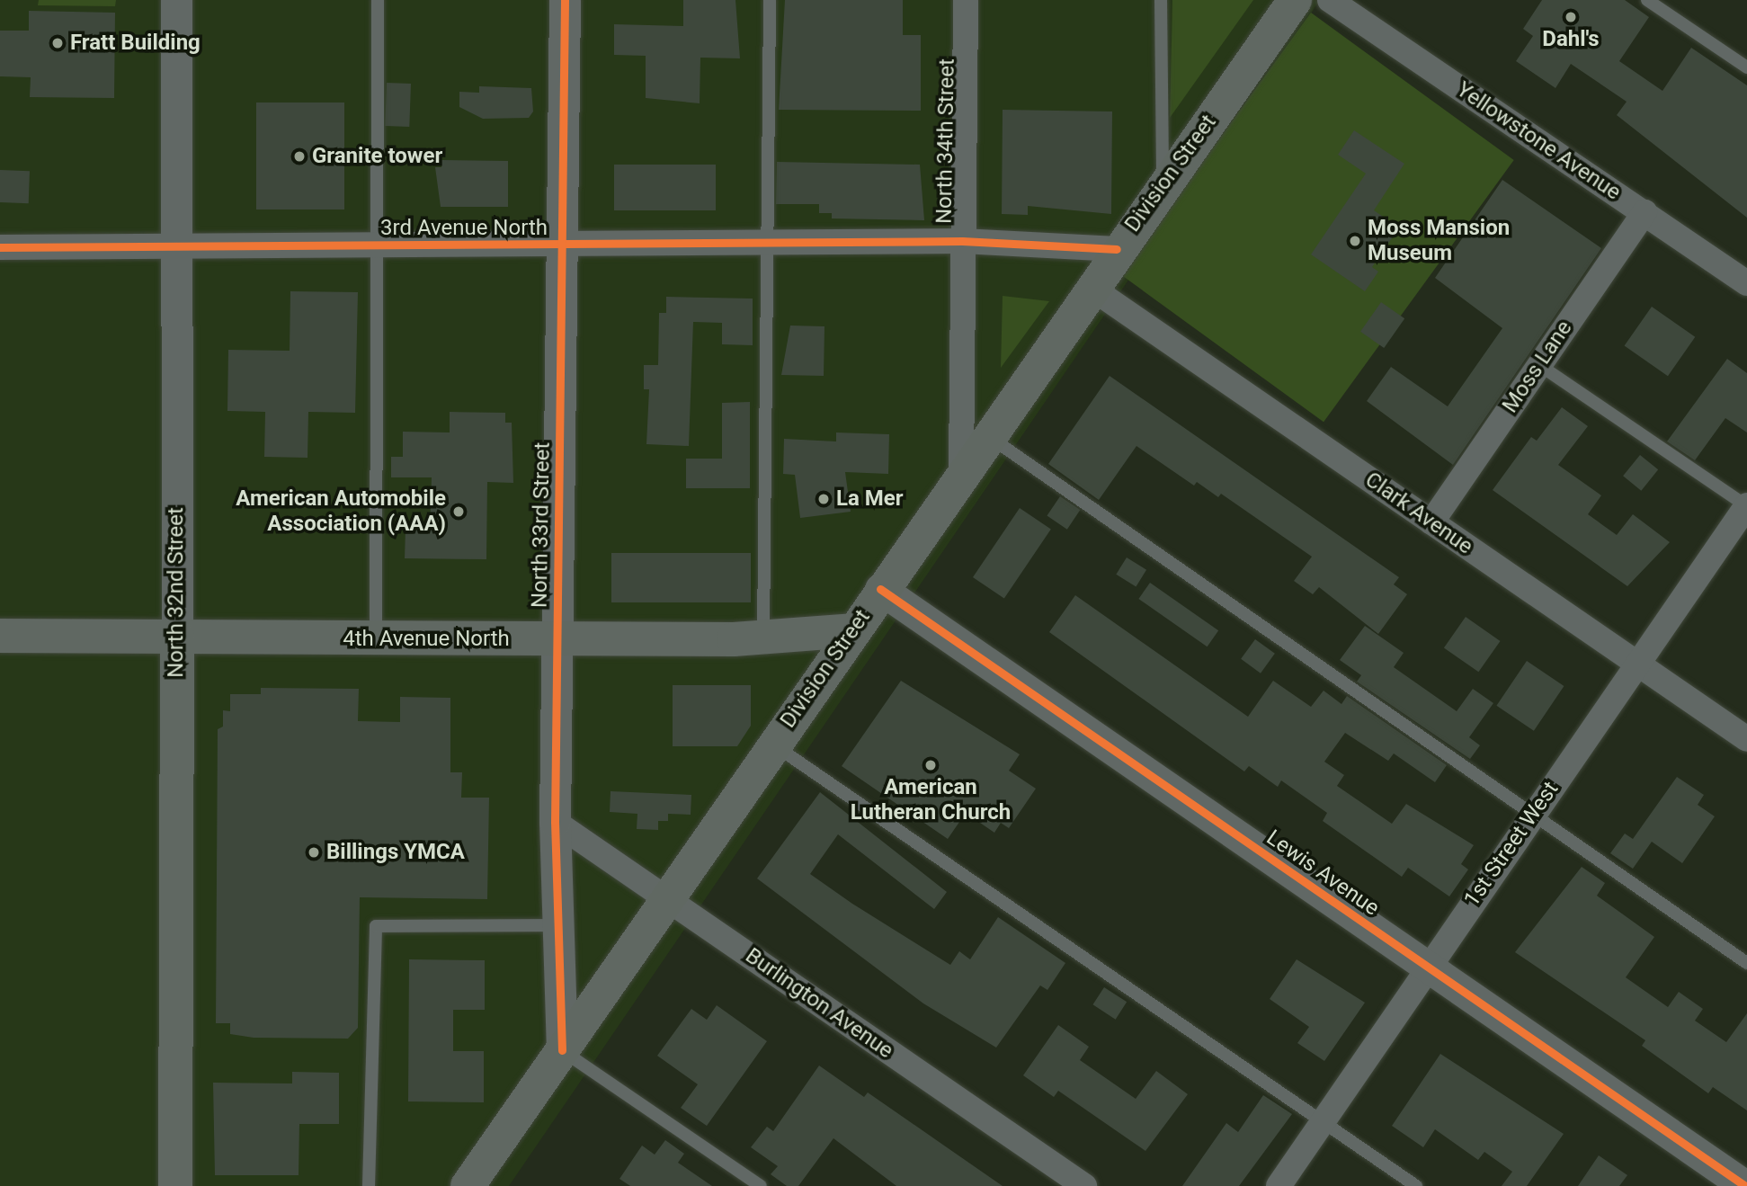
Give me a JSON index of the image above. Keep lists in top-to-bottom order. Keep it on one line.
{"streets":{"main road":["Division Street","North 32nd Street","4th Avenue North"],"street":["North 34th Street","Yellowstone Avenue","3rd Avenue North","Moss Lane","Clark Avenue","North 33rd Street","1st Street West","Lewis Avenue","Burlington Avenue"]},"crossings":[["North 34th Street","Division Street"],["North 34th Street","3rd Avenue North"],["Yellowstone Avenue","Moss Lane"],["Division Street","3rd Avenue North"],["Division Street","Clark Avenue"],["Division Street","North 33rd Street"],["Division Street","4th Avenue North"],["Division Street","Lewis Avenue"],["Division Street","Burlington Avenue"],["3rd Avenue North","North 33rd Street"],["3rd Avenue North","North 32nd Street"],["Moss Lane","Clark Avenue"],["Clark Avenue","1st Street West"],["North 33rd Street","4th Avenue North"],["North 33rd Street","Burlington Avenue"],["North 32nd Street","4th Avenue North"],["1st Street West","Lewis Avenue"]],"places":["Dahl's","Fratt Building","Granite tower","Moss Mansion Museum","La Mer","American Automobile Association (AAA)","American Lutheran Church","Billings YMCA"]}
